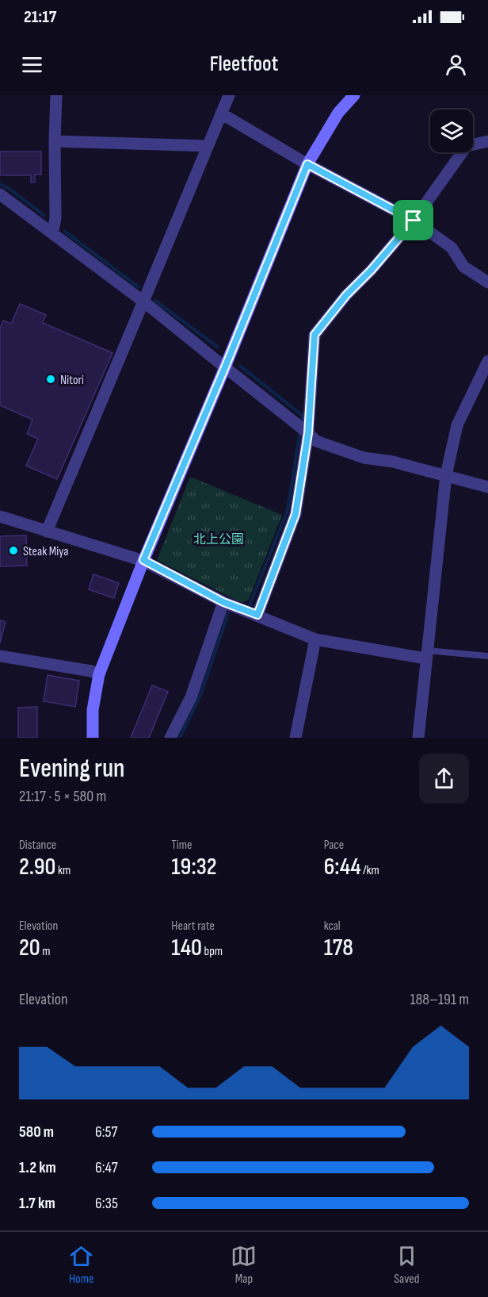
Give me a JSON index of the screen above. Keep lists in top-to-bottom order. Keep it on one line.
{"parks":["北上公園"],"places":["Nitori","Steak Miya"],"page":{"status":"21:17","header":"Fleetfoot","heading":["Evening run","21:17 · 5 × 580 m"],"stats":[["Distance","2.90 km"],["Time","19:32"],["Pace","6:44 /km"],["Elevation","20 m"],["Heart rate","140 bpm"],["kcal","178"]],"chart":["Elevation","188–191 m"],"list":[{"name":"580 m","note":"6:57"},{"name":"1.2 km","note":"6:47"},{"name":"1.7 km","note":"6:35"}],"tabs":["Home","Map","Saved"]}}
